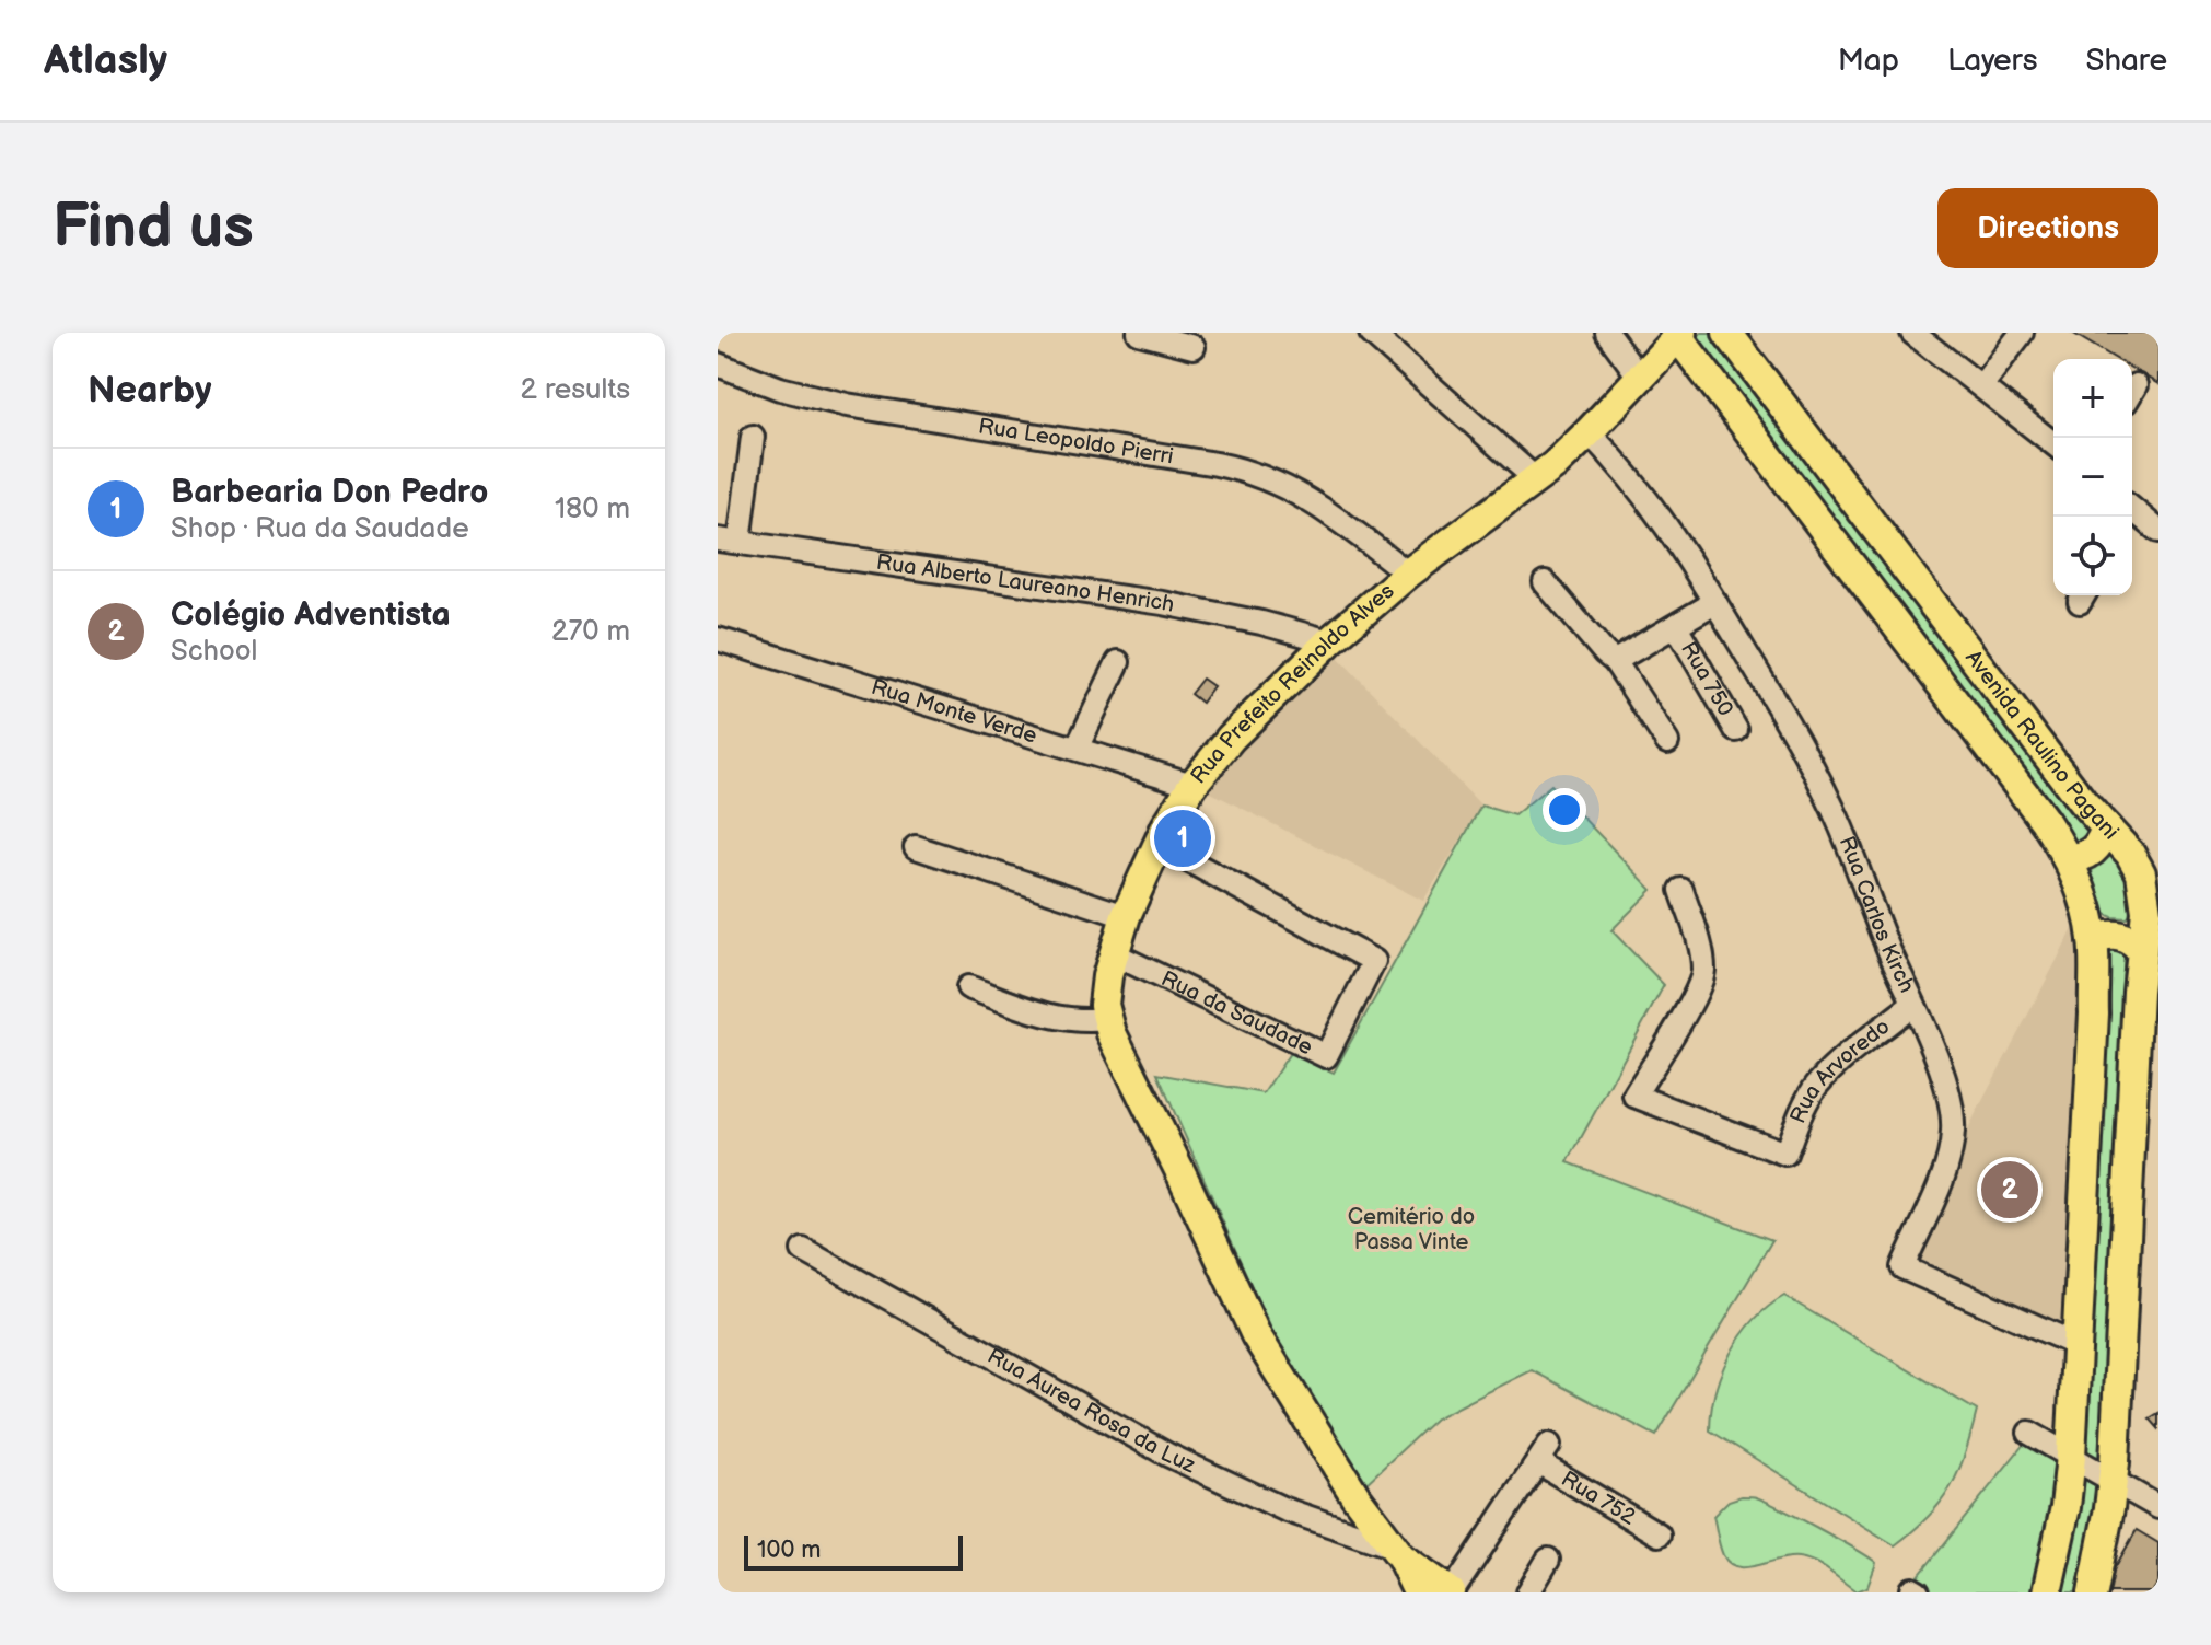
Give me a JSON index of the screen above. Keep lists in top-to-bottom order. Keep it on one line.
{"streets":{"main road":["Rua Prefeito Reinoldo Alves","Avenida Raulino Pagani"],"street":["Rua Leopoldo Pierri","Rua Alberto Laureano Henrich","Rua 750","Rua Monte Verde","Rua Carlos Kirch","Rua da Saudade","Rua Arvoredo","Rua Áurea Rosa da Luz","Rua 752"]},"crossings":[["Rua Leopoldo Pierri","Rua Prefeito Reinoldo Alves"],["Rua Alberto Laureano Henrich","Rua Prefeito Reinoldo Alves"],["Rua Prefeito Reinoldo Alves","Rua Monte Verde"],["Rua Prefeito Reinoldo Alves","Avenida Raulino Pagani"],["Rua Prefeito Reinoldo Alves","Rua Carlos Kirch"],["Rua Prefeito Reinoldo Alves","Rua da Saudade"],["Rua Prefeito Reinoldo Alves","Rua Áurea Rosa da Luz"],["Avenida Raulino Pagani","Rua Carlos Kirch"],["Rua Carlos Kirch","Rua Arvoredo"]],"parks":["Cemitério do Passa Vinte"],"scale_bar":"100 m","page":{"header":"Atlasly","nav":["Map","Layers","Share"],"buttons":"Directions","title":"Find us","heading":["Nearby","2 results"],"map_buttons":["+","−"],"list":[{"mark":"1","name":"Barbearia Don Pedro","note":"Shop · Rua da Saudade","value":"180 m"},{"mark":"2","name":"Colégio Adventista","note":"School","value":"270 m"}],"pins":["1","2"],"scale":"100 m"}}
